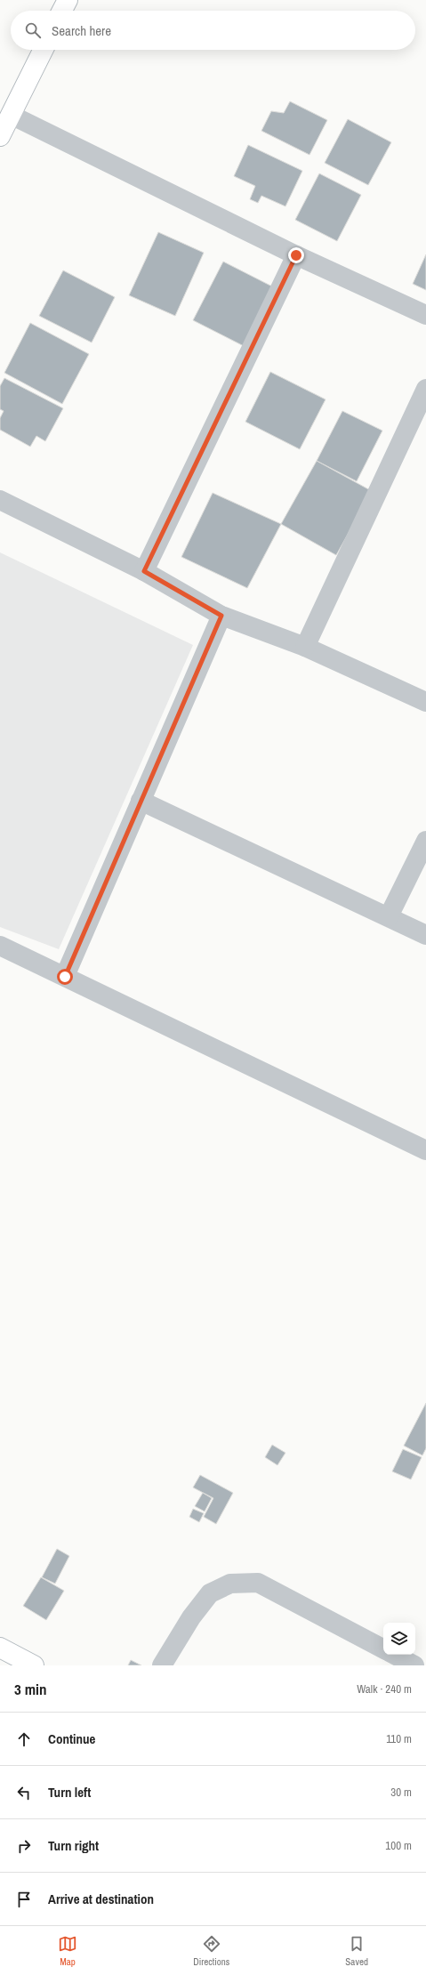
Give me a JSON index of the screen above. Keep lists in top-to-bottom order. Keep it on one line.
{"page":{"search":"Search here","heading":["3 min","Walk · 240 m"],"list":[["Continue","110 m"],["Turn left","30 m"],["Turn right","100 m"],"Arrive at destination"],"nav":["Map","Directions","Saved"]}}
